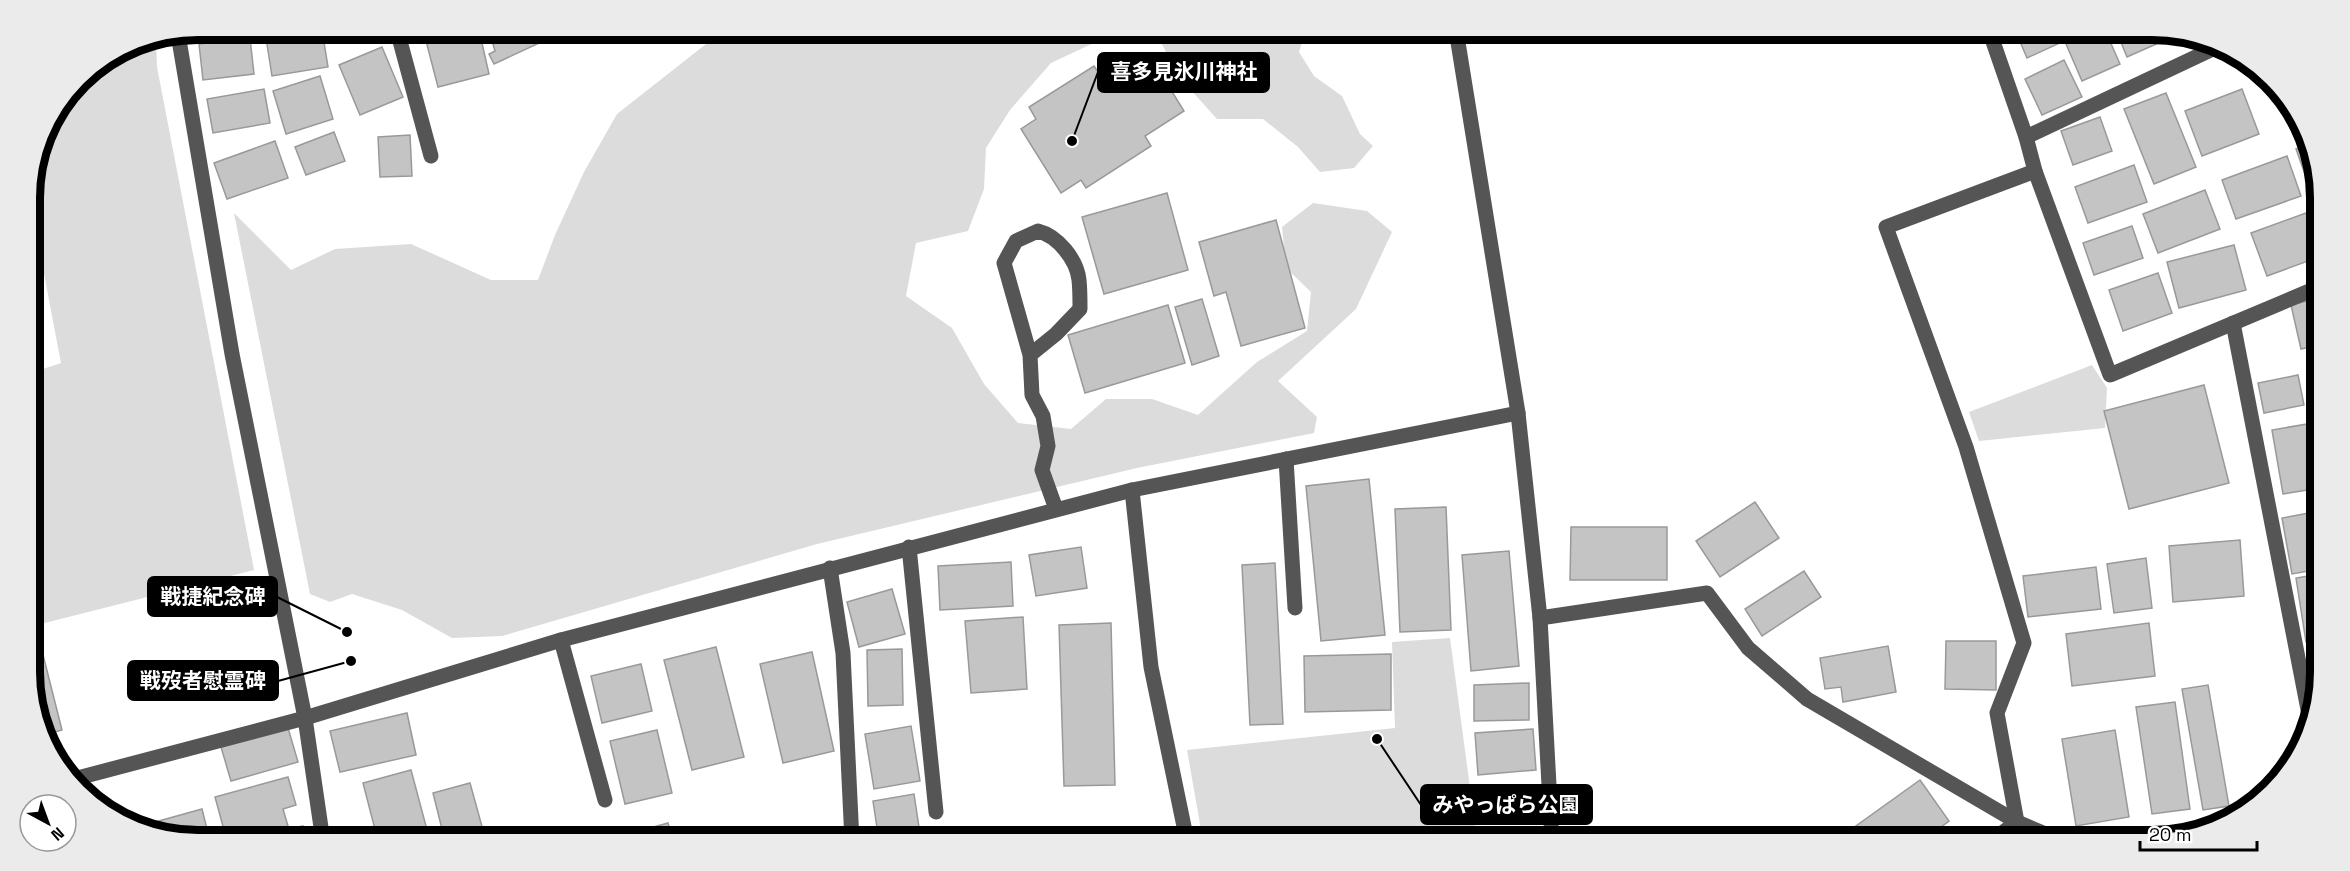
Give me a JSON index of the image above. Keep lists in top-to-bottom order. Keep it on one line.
{"places":["喜多見氷川神社","戦捷紀念碑","戦歿者慰霊碑","みやっぱら公園"],"scale_bar":"20 m","north":"bottom right"}
